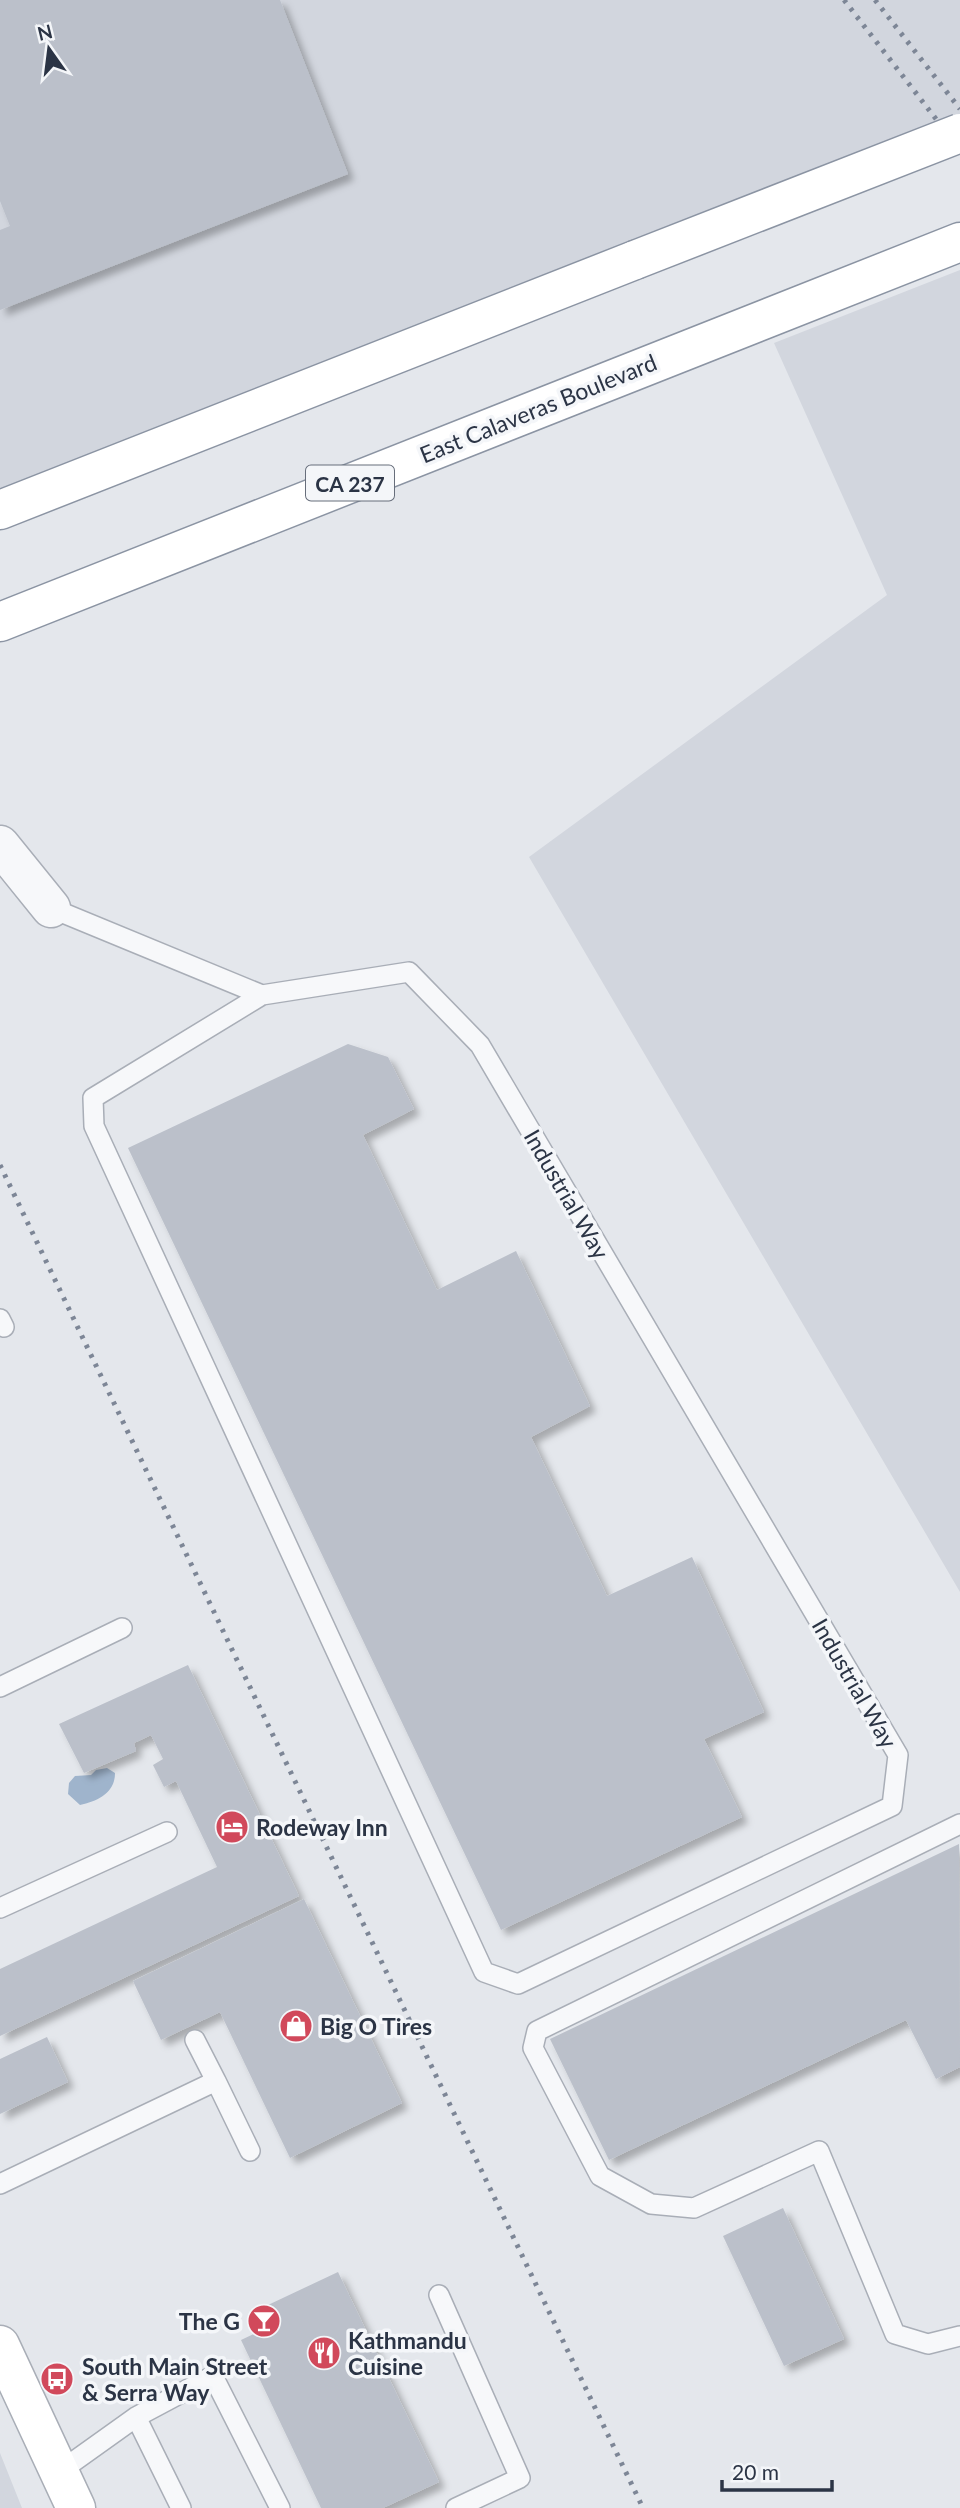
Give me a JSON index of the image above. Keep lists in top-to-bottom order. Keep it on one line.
{"streets":{"main road":["East Calaveras Boulevard","CA 237"],"lane":["Industrial Way"]},"places":{"hotel":["Rodeway Inn"],"shop":["Big O Tires"],"bar":["The G"],"restaurant":["Kathmandu Cuisine"],"bus stop":["South Main Street & Serra Way"]},"scale_bar":"20 m","north":"top"}
